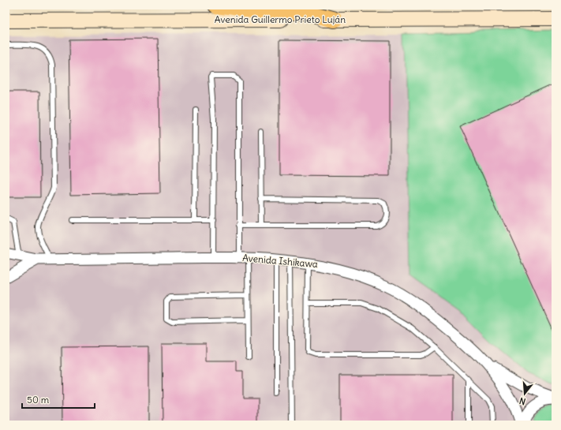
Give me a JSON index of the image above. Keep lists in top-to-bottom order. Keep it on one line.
{"streets":{"street":["Avenida Guillermo Prieto Luján","Avenida Ishikawa"]},"scale_bar":"50 m","north":"bottom"}
